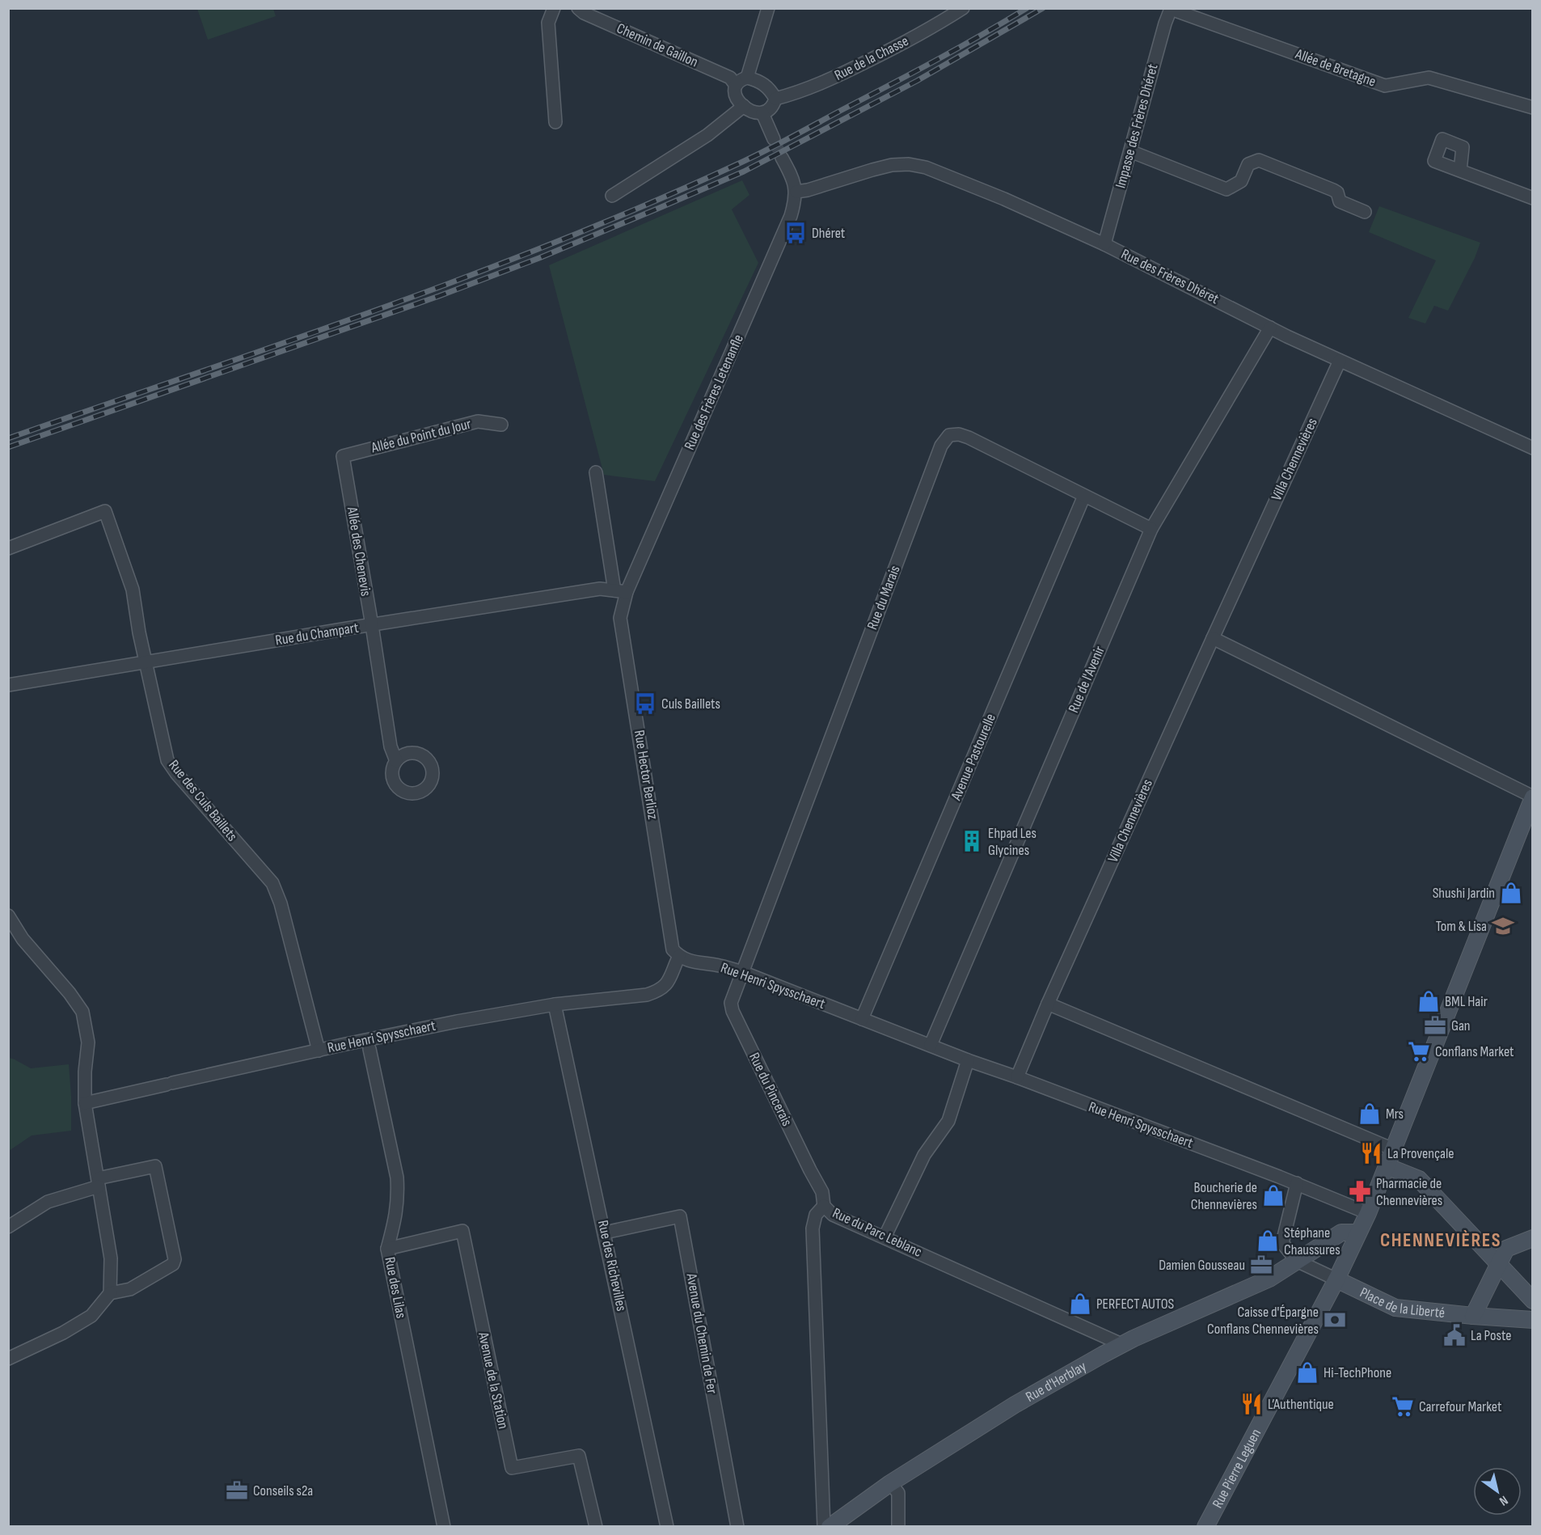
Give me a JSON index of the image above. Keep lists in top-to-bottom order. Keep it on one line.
{"streets":{"main road":["Place de la Liberté","Rue d'Herblay","Rue Pierre Leguen"],"street":["Chemin de Gaillon","Rue de la Chasse","Allée de Bretagne","Impasse des Frères Dhéret","Rue des Frères Dhéret","Rue des Frères Letenanfle","Allée du Point du Jour","Villa Chennevières","Allée des Chenevis","Rue du Marais","Rue du Champart","Rue de l'Avenir","Avenue Pastourelle","Rue Hector Berlioz","Rue des Culs Baillets","Rue Henri Spysschaert","Rue du Pincerais","Rue du Parc Leblanc","Rue des Richevilles","Rue des Lilas","Avenue du Chemin de Fer","Avenue de la Station"]},"crossings":[["Chemin de Gaillon","Rue de la Chasse"],["Allée de Bretagne","Impasse des Frères Dhéret"],["Impasse des Frères Dhéret","Rue des Frères Dhéret"],["Rue des Frères Dhéret","Rue des Frères Letenanfle"],["Rue des Frères Dhéret","Villa Chennevières"],["Rue des Frères Dhéret","Rue de l'Avenir"],["Rue des Frères Letenanfle","Rue du Champart"],["Rue des Frères Letenanfle","Rue Hector Berlioz"],["Allée du Point du Jour","Allée des Chenevis"],["Villa Chennevières","Rue Henri Spysschaert"],["Allée des Chenevis","Rue du Champart"],["Rue du Marais","Rue de l'Avenir"],["Rue du Marais","Avenue Pastourelle"],["Rue du Marais","Rue Henri Spysschaert"],["Rue du Marais","Rue du Pincerais"],["Rue du Champart","Rue Hector Berlioz"],["Rue du Champart","Rue des Culs Baillets"],["Rue de l'Avenir","Rue Henri Spysschaert"],["Avenue Pastourelle","Rue Henri Spysschaert"],["Rue Hector Berlioz","Rue Henri Spysschaert"],["Rue des Culs Baillets","Rue Henri Spysschaert"],["Rue Henri Spysschaert","Rue du Pincerais"],["Rue Henri Spysschaert","Rue des Richevilles"],["Rue Henri Spysschaert","Place de la Liberté"],["Rue du Pincerais","Rue du Parc Leblanc"],["Rue du Parc Leblanc","Rue d'Herblay"],["Rue des Richevilles","Avenue du Chemin de Fer"],["Rue des Lilas","Avenue de la Station"],["Place de la Liberté","Rue d'Herblay"],["Place de la Liberté","Rue Pierre Leguen"]],"districts":["CHENNEVIÈRES"],"places":{"bus stop":["Dhéret","Culs Baillets"],"building":["Ehpad Les Glycines"],"shop":["Shushi Jardin","BML Hair","Mrs","Boucherie de Chennevières","Stéphane Chaussures","PERFECT AUTOS","Hi-TechPhone"],"school or university":["Tom & Lisa"],"office":["Gan","Damien Gousseau","Conseils s2a"],"supermarket":["Conflans Market","Carrefour Market"],"restaurant":["La Provençale","L’Authentique"],"pharmacy":["Pharmacie de Chennevières"],"bank":["Caisse d'Épargne Conflans Chennevières"],"public building":["La Poste"]},"north":"bottom right"}
